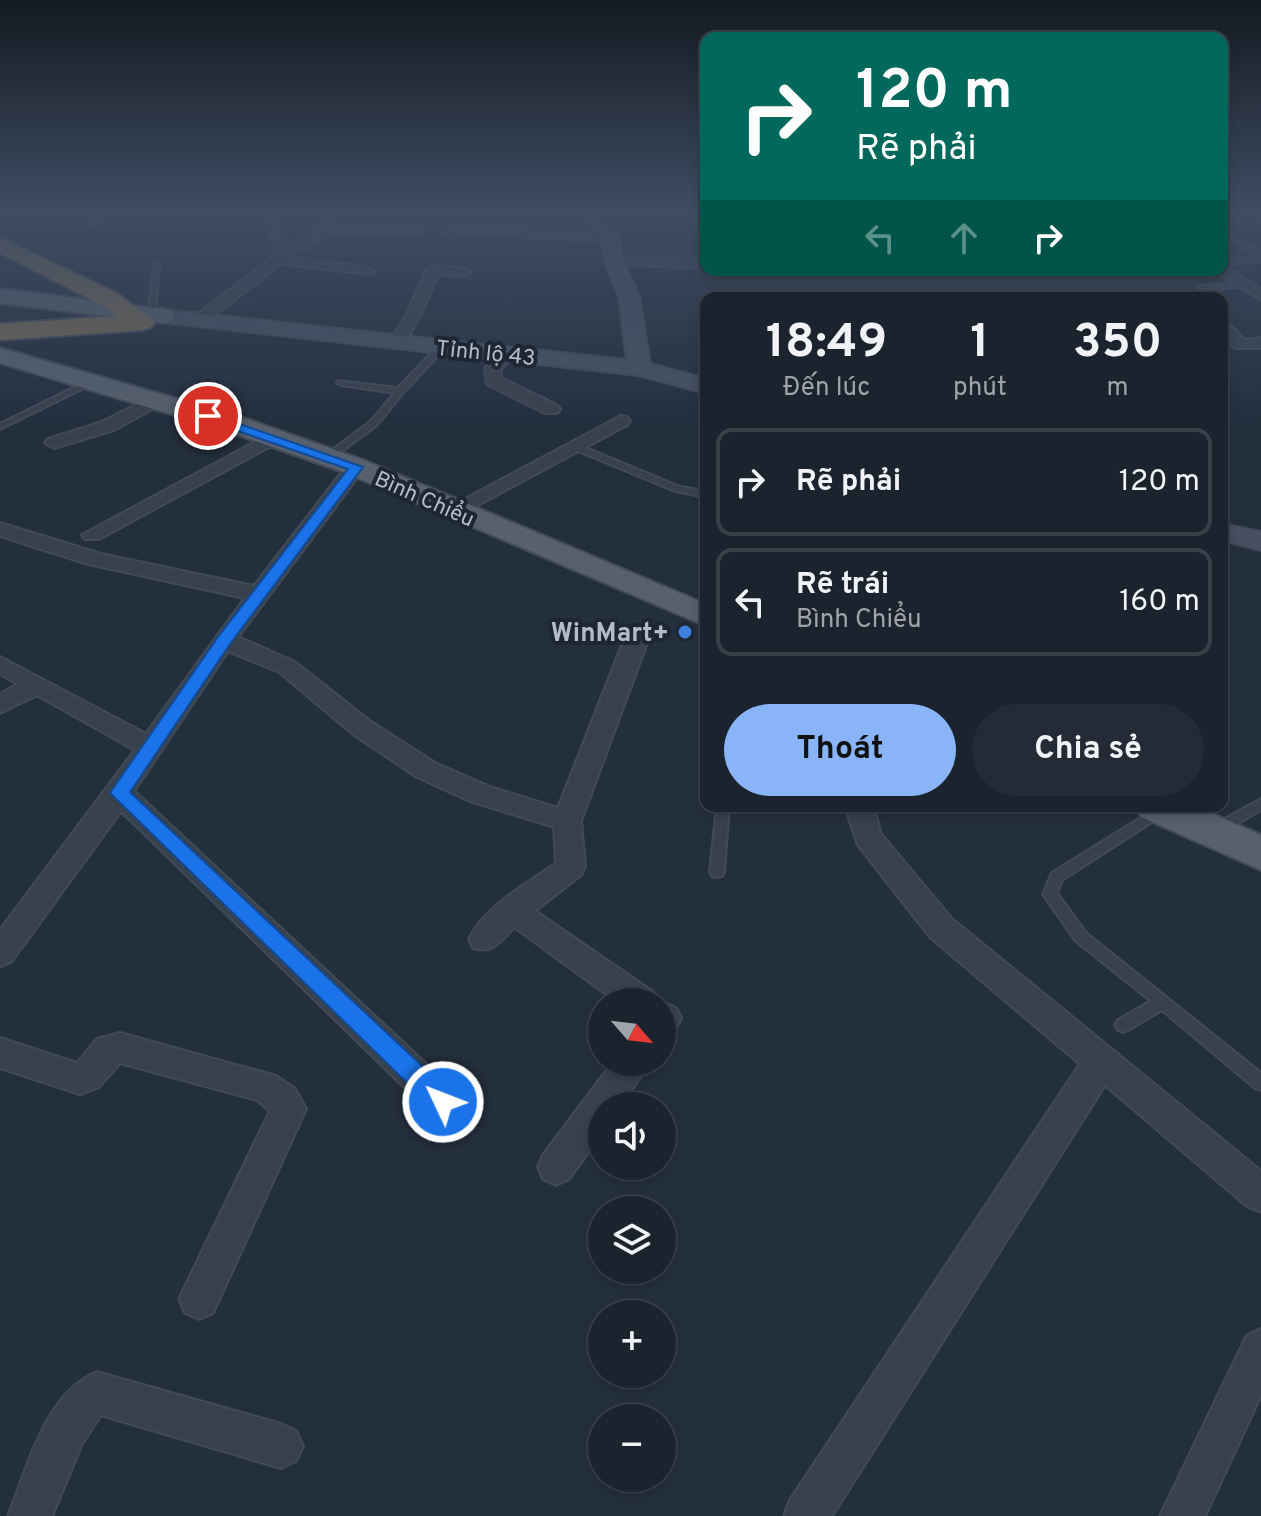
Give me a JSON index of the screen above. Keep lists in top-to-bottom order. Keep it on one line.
{"streets":{"main road":["Tỉnh lộ 43","Bình Chiểu"]},"places":["WinMart+"],"north":"bottom right","page":{"turn":["120 m","Rẽ phải"],"eta":["18:49","Đến lúc","1","phút","350","m"],"list":[{"name":"Rẽ phải","value":"120 m"},{"name":"Rẽ trái","note":"Bình Chiểu","value":"160 m"}],"buttons":["Thoát","Chia sẻ"],"map_buttons":["+","−"]}}
